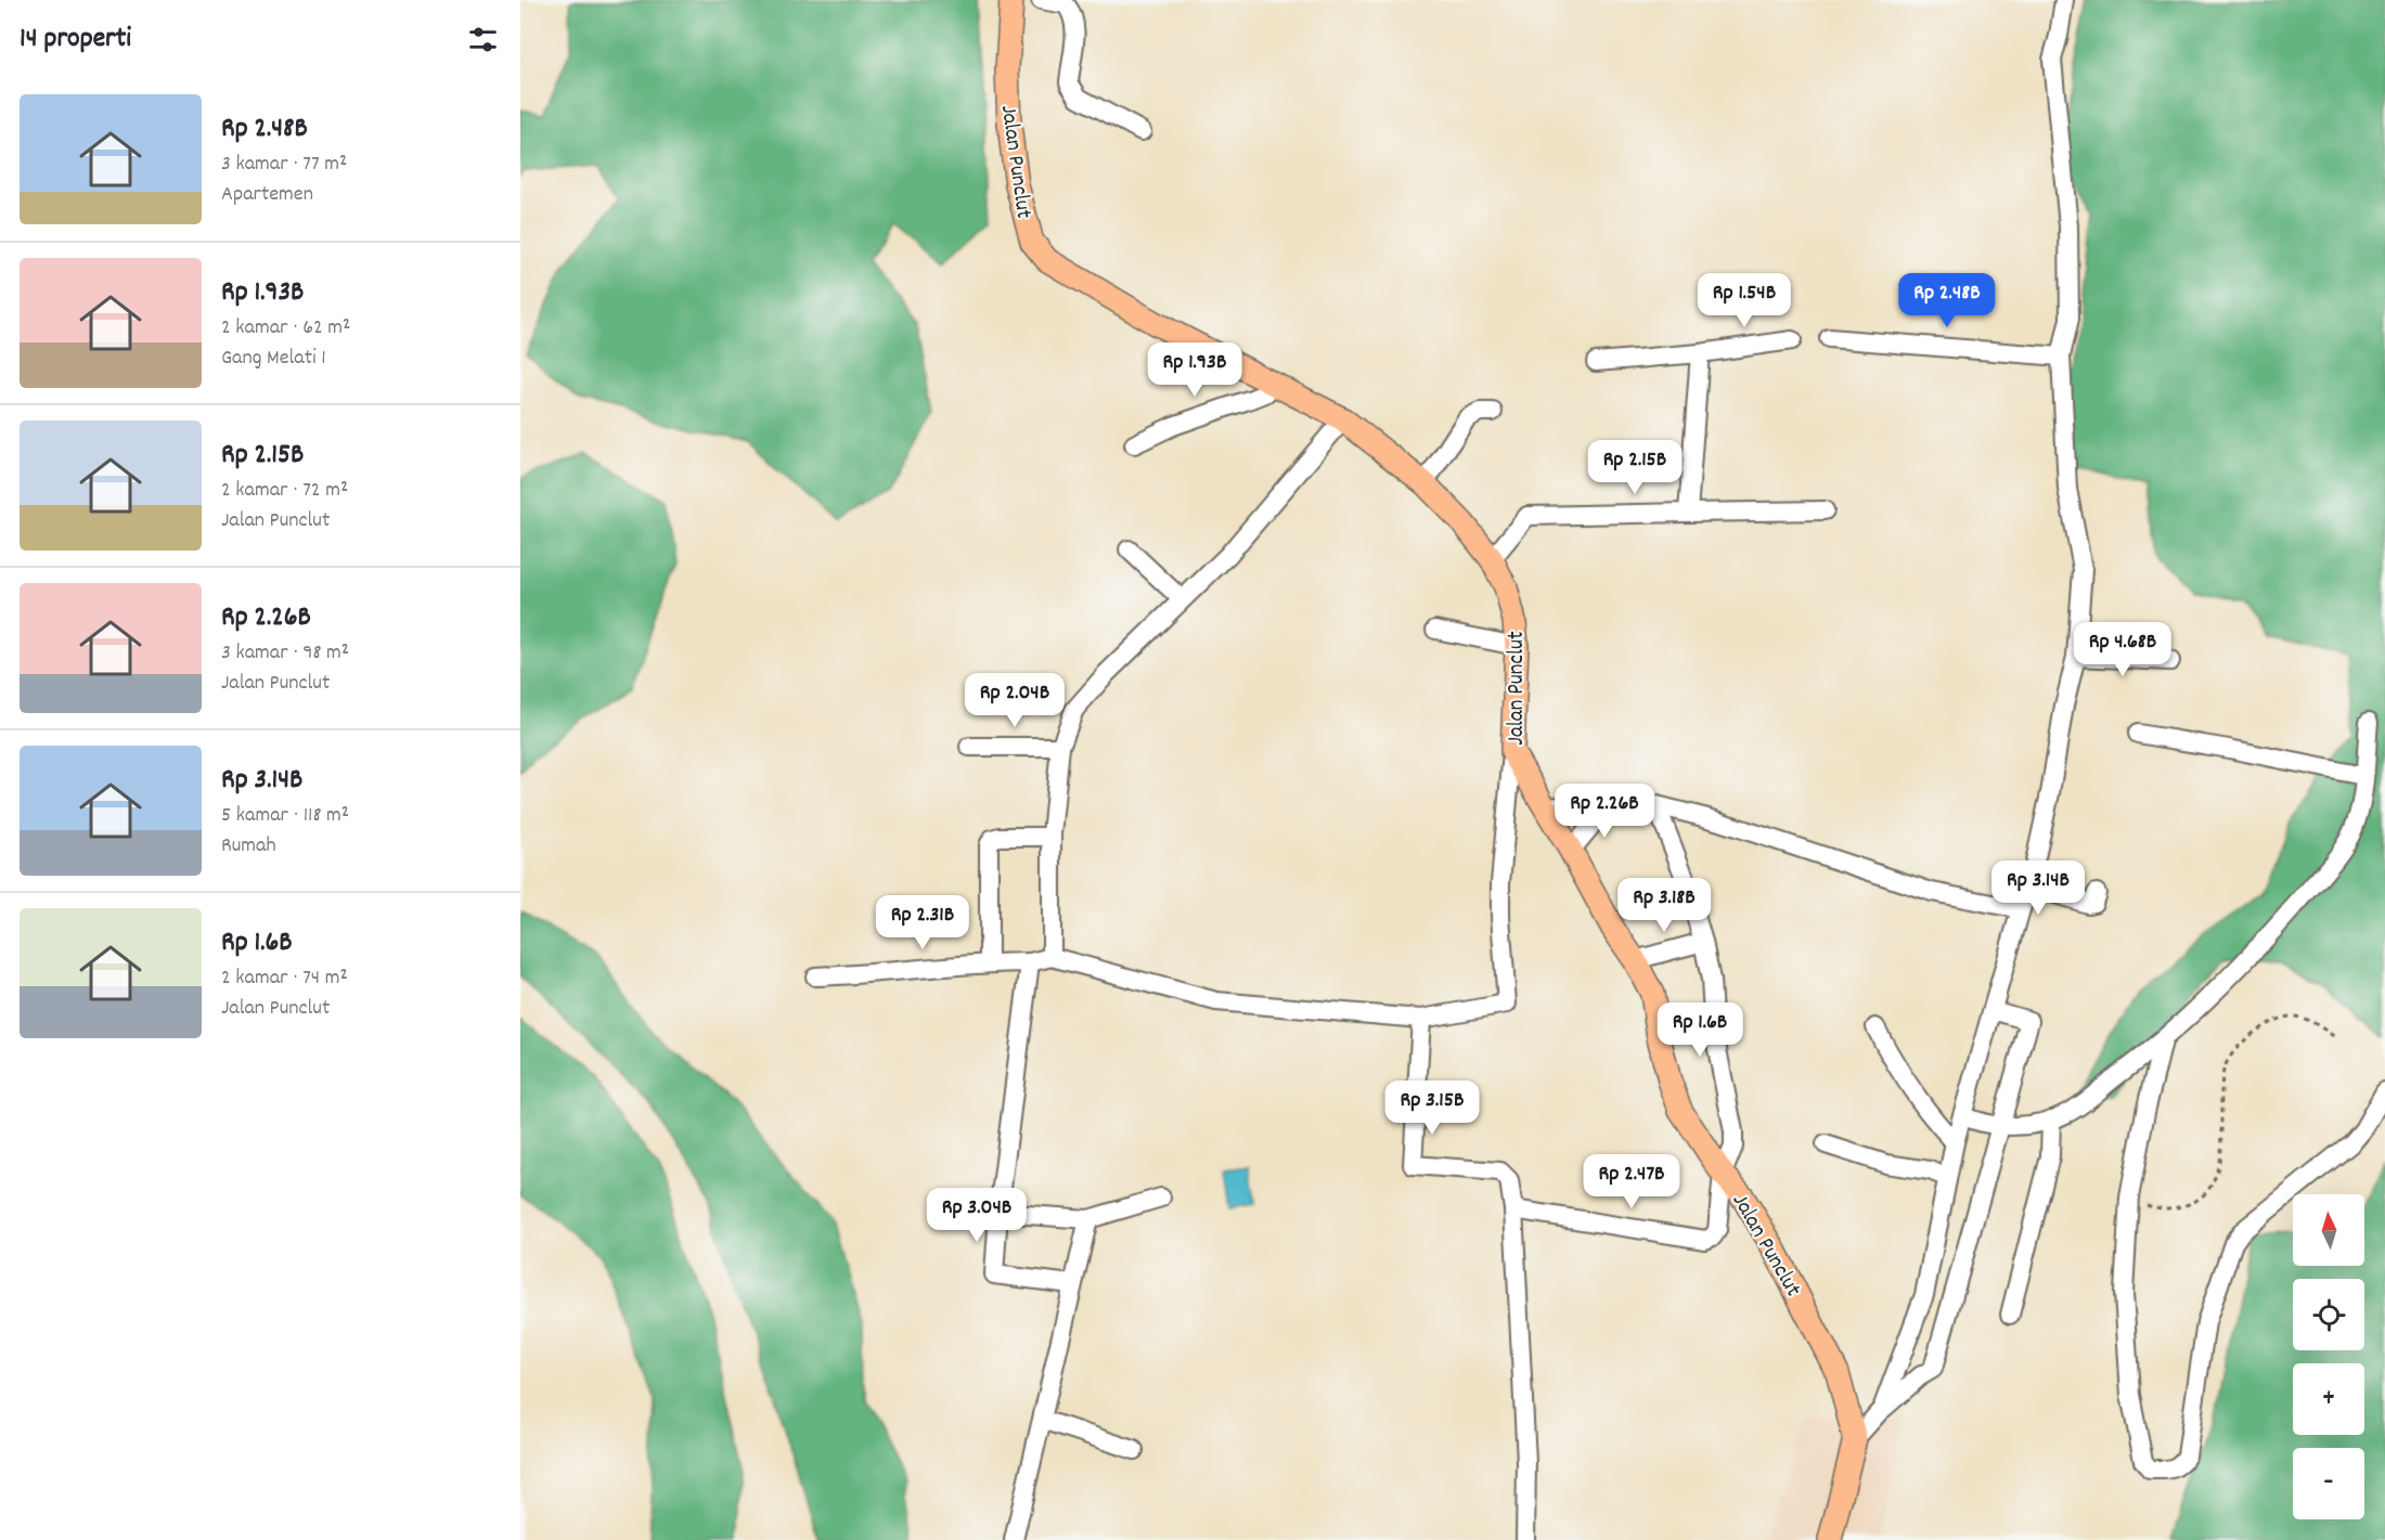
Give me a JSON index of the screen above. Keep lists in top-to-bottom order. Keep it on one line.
{"streets":{"main road":["Jalan Punclut"]},"north":"top","page":{"heading":"14 properti","list":[{"name":"Rp 2.48B","note":"3 kamar · 77 m² · Apartemen"},{"name":"Rp 1.93B","note":"2 kamar · 62 m² · Gang Melati 1"},{"name":"Rp 2.15B","note":"2 kamar · 72 m² · Jalan Punclut"},{"name":"Rp 2.26B","note":"3 kamar · 98 m² · Jalan Punclut"},{"name":"Rp 3.14B","note":"5 kamar · 118 m² · Rumah"},{"name":"Rp 1.6B","note":"2 kamar · 74 m² · Jalan Punclut"}],"price":["Rp 1.54B","Rp 2.48B","Rp 1.93B","Rp 2.15B","Rp 4.68B","Rp 2.04B","Rp 2.26B","Rp 3.14B","Rp 3.18B","Rp 2.31B","Rp 1.6B","Rp 3.15B","Rp 2.47B","Rp 3.04B"],"map_buttons":["+","−"]}}
